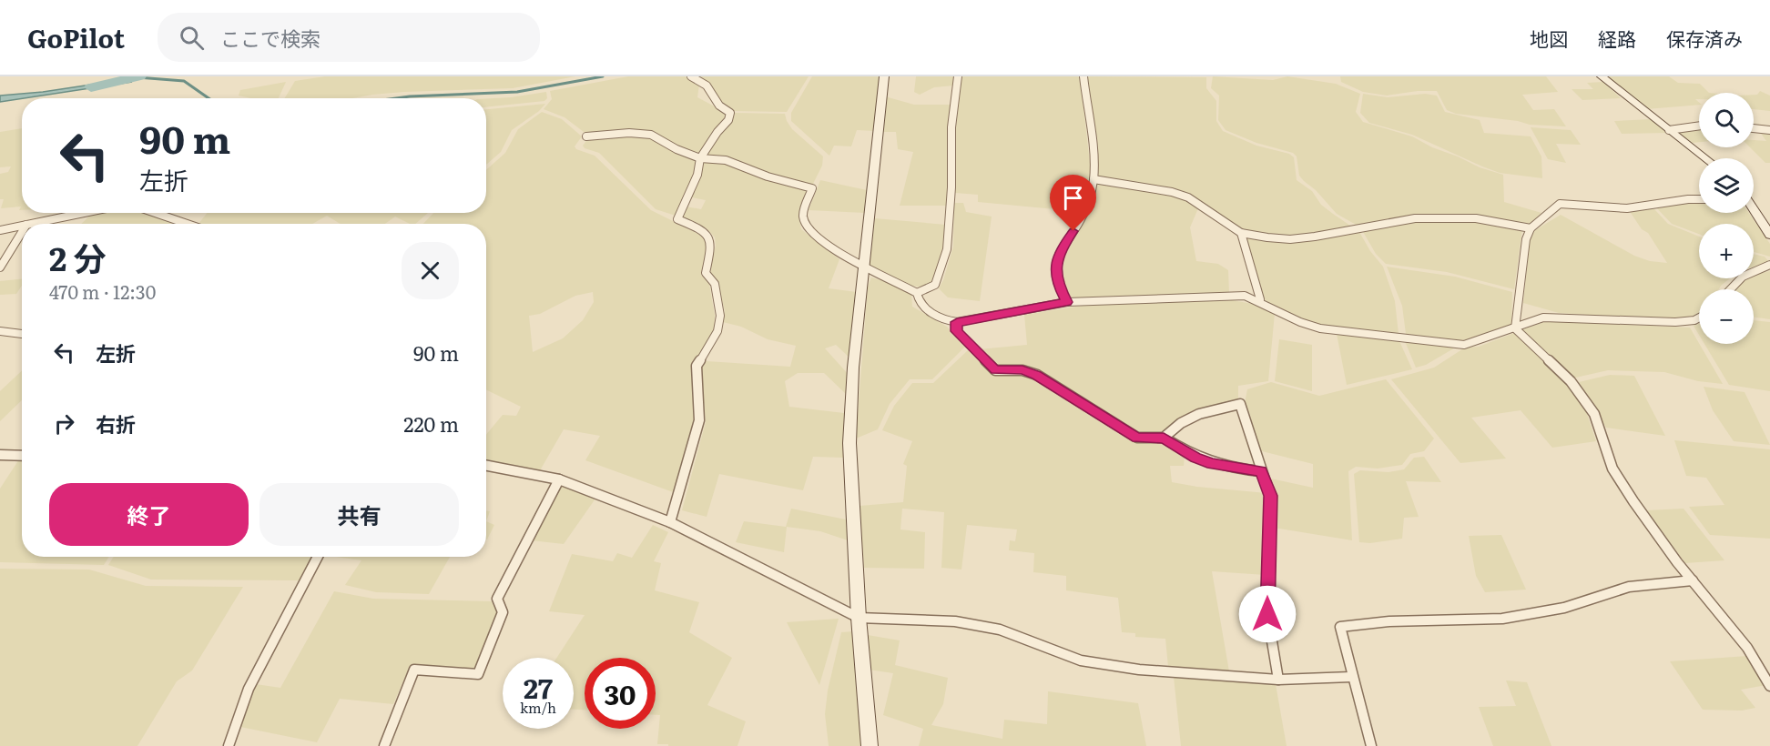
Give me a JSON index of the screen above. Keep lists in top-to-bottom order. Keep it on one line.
{"page":{"header":"GoPilot","search":"ここで検索","nav":["地図","経路","保存済み"],"map_buttons":["+","−"],"turn":["90 m","左折"],"heading":["2 分","470 m · 12:30"],"list":[{"name":"左折","value":"90 m"},{"name":"右折","value":"220 m"}],"buttons":["終了","共有"],"speed":"27 km/h","limit":"30"}}
